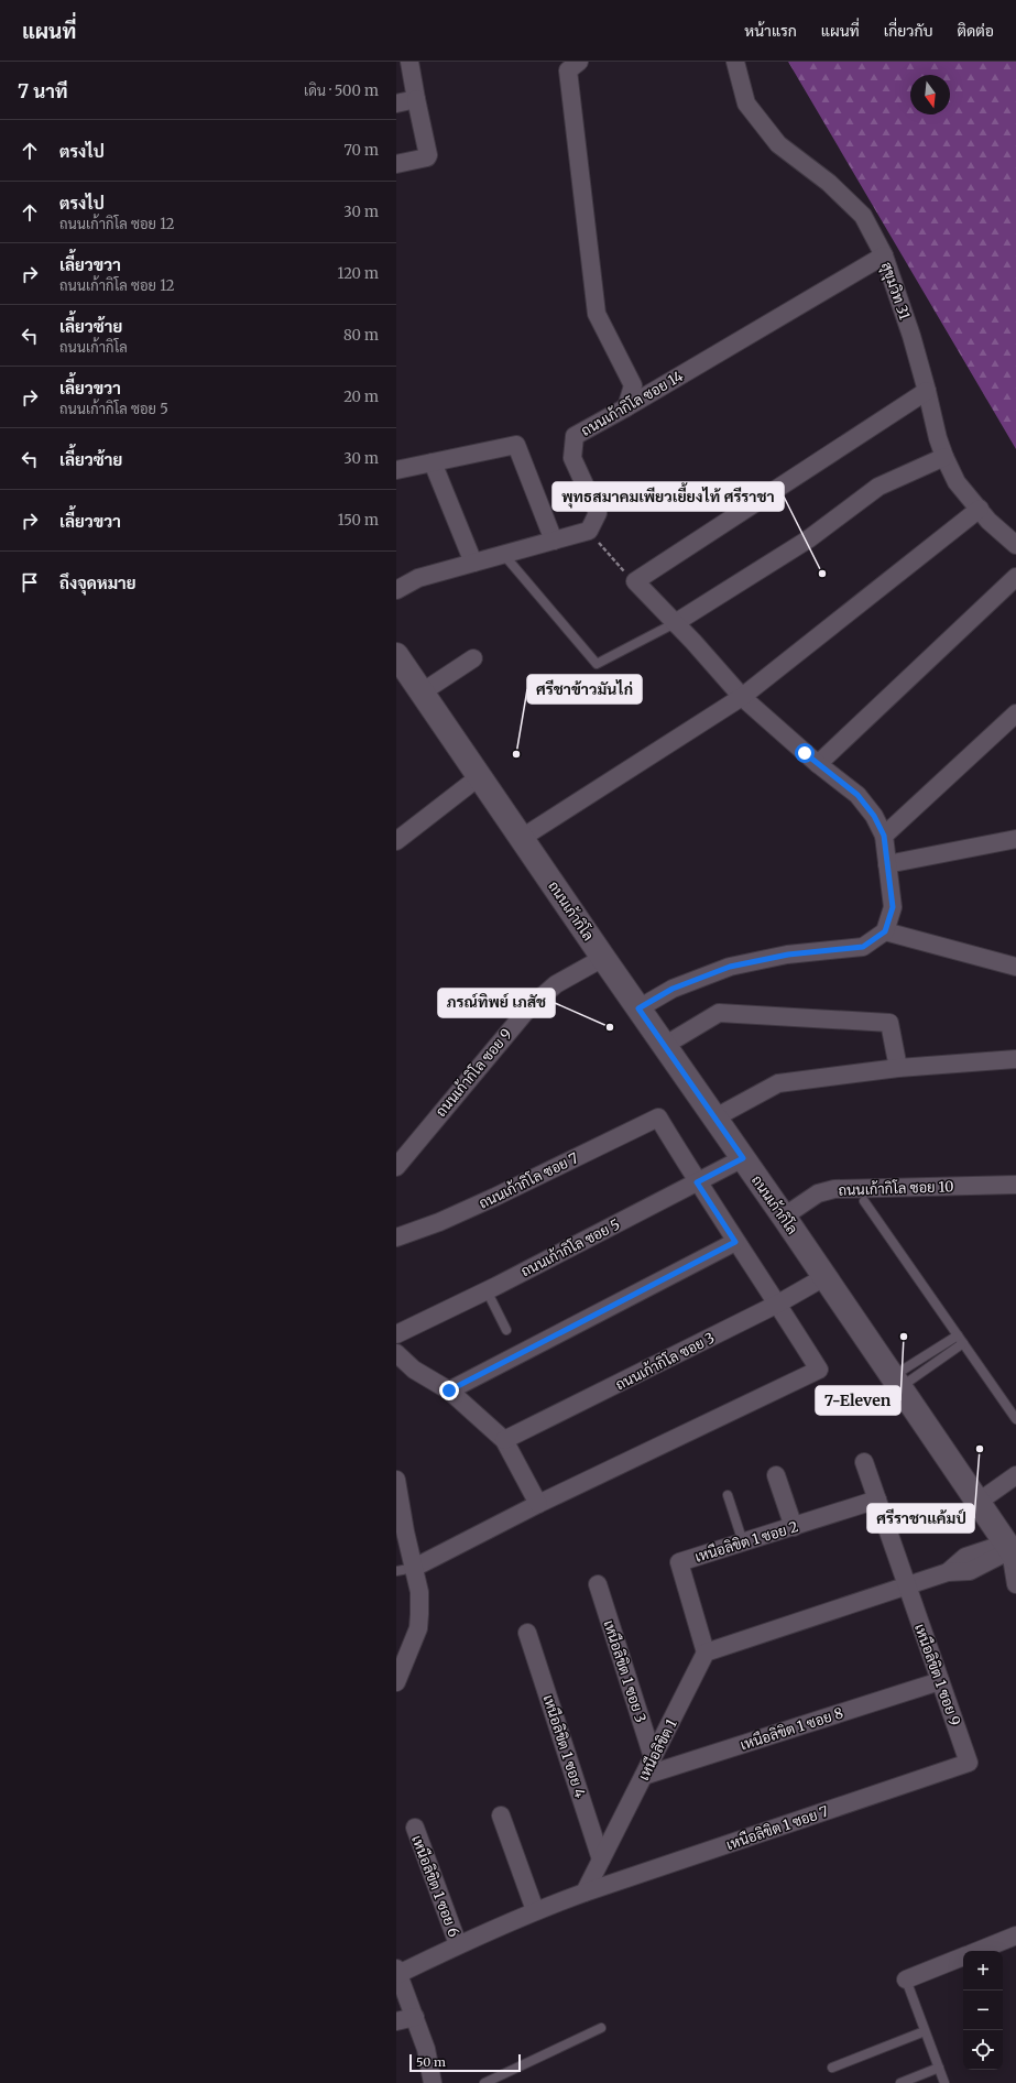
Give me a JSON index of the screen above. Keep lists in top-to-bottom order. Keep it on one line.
{"streets":{"main road":["ถนนเก้ากิโล"],"street":["สุขุมวิท 31","ถนนเก้ากิโล ซอย 14","ถนนเก้ากิโล ซอย 9","ถนนเก้ากิโล ซอย 7","ถนนเก้ากิโล ซอย 10","ถนนเก้ากิโล ซอย 5","ถนนเก้ากิโล ซอย 3","เหนือลิขิต 1 ซอย 2","เหนือลิขิต 1 ซอย 3","เหนือลิขิต 1 ซอย 9","เหนือลิขิต 1 ซอย 8","เหนือลิขิต 1 ซอย 4","เหนือลิขิต 1","เหนือลิขิต 1 ซอย 7","เหนือลิขิต 1 ซอย 6"]},"crossings":[["สุขุมวิท 31","ถนนเก้ากิโล ซอย 14"],["ถนนเก้ากิโล","ถนนเก้ากิโล ซอย 9"],["ถนนเก้ากิโล","ถนนเก้ากิโล ซอย 10"],["ถนนเก้ากิโล","ถนนเก้ากิโล ซอย 5"],["ถนนเก้ากิโล","ถนนเก้ากิโล ซอย 3"],["ถนนเก้ากิโล ซอย 7","ถนนเก้ากิโล ซอย 5"],["เหนือลิขิต 1 ซอย 2","เหนือลิขิต 1 ซอย 9"],["เหนือลิขิต 1 ซอย 2","เหนือลิขิต 1"],["เหนือลิขิต 1 ซอย 3","เหนือลิขิต 1"],["เหนือลิขิต 1 ซอย 9","เหนือลิขิต 1 ซอย 8"],["เหนือลิขิต 1 ซอย 9","เหนือลิขิต 1 ซอย 7"],["เหนือลิขิต 1 ซอย 8","เหนือลิขิต 1"],["เหนือลิขิต 1 ซอย 4","เหนือลิขิต 1"],["เหนือลิขิต 1","เหนือลิขิต 1 ซอย 7"]],"places":["พุทธสมาคมเพียวเยี้ยงไท้ ศรีราชา","ศรีชาข้าวมันไก่","ภรณ์ทิพย์ เภสัช","7-Eleven","ศรีราชาแค้มป์"],"scale_bar":"50 m","north":"bottom","page":{"header":"แผนที่","nav":["หน้าแรก","แผนที่","เกี่ยวกับ","ติดต่อ"],"heading":["7 นาที","เดิน · 500 m"],"list":[["ตรงไป","70 m"],["ตรงไป","ถนนเก้ากิโล ซอย 12","30 m"],["เลี้ยวขวา","ถนนเก้ากิโล ซอย 12","120 m"],["เลี้ยวซ้าย","ถนนเก้ากิโล","80 m"],["เลี้ยวขวา","ถนนเก้ากิโล ซอย 5","20 m"],["เลี้ยวซ้าย","30 m"],["เลี้ยวขวา","150 m"],"ถึงจุดหมาย"],"map_buttons":["+","−"],"scale":"50 m"}}
